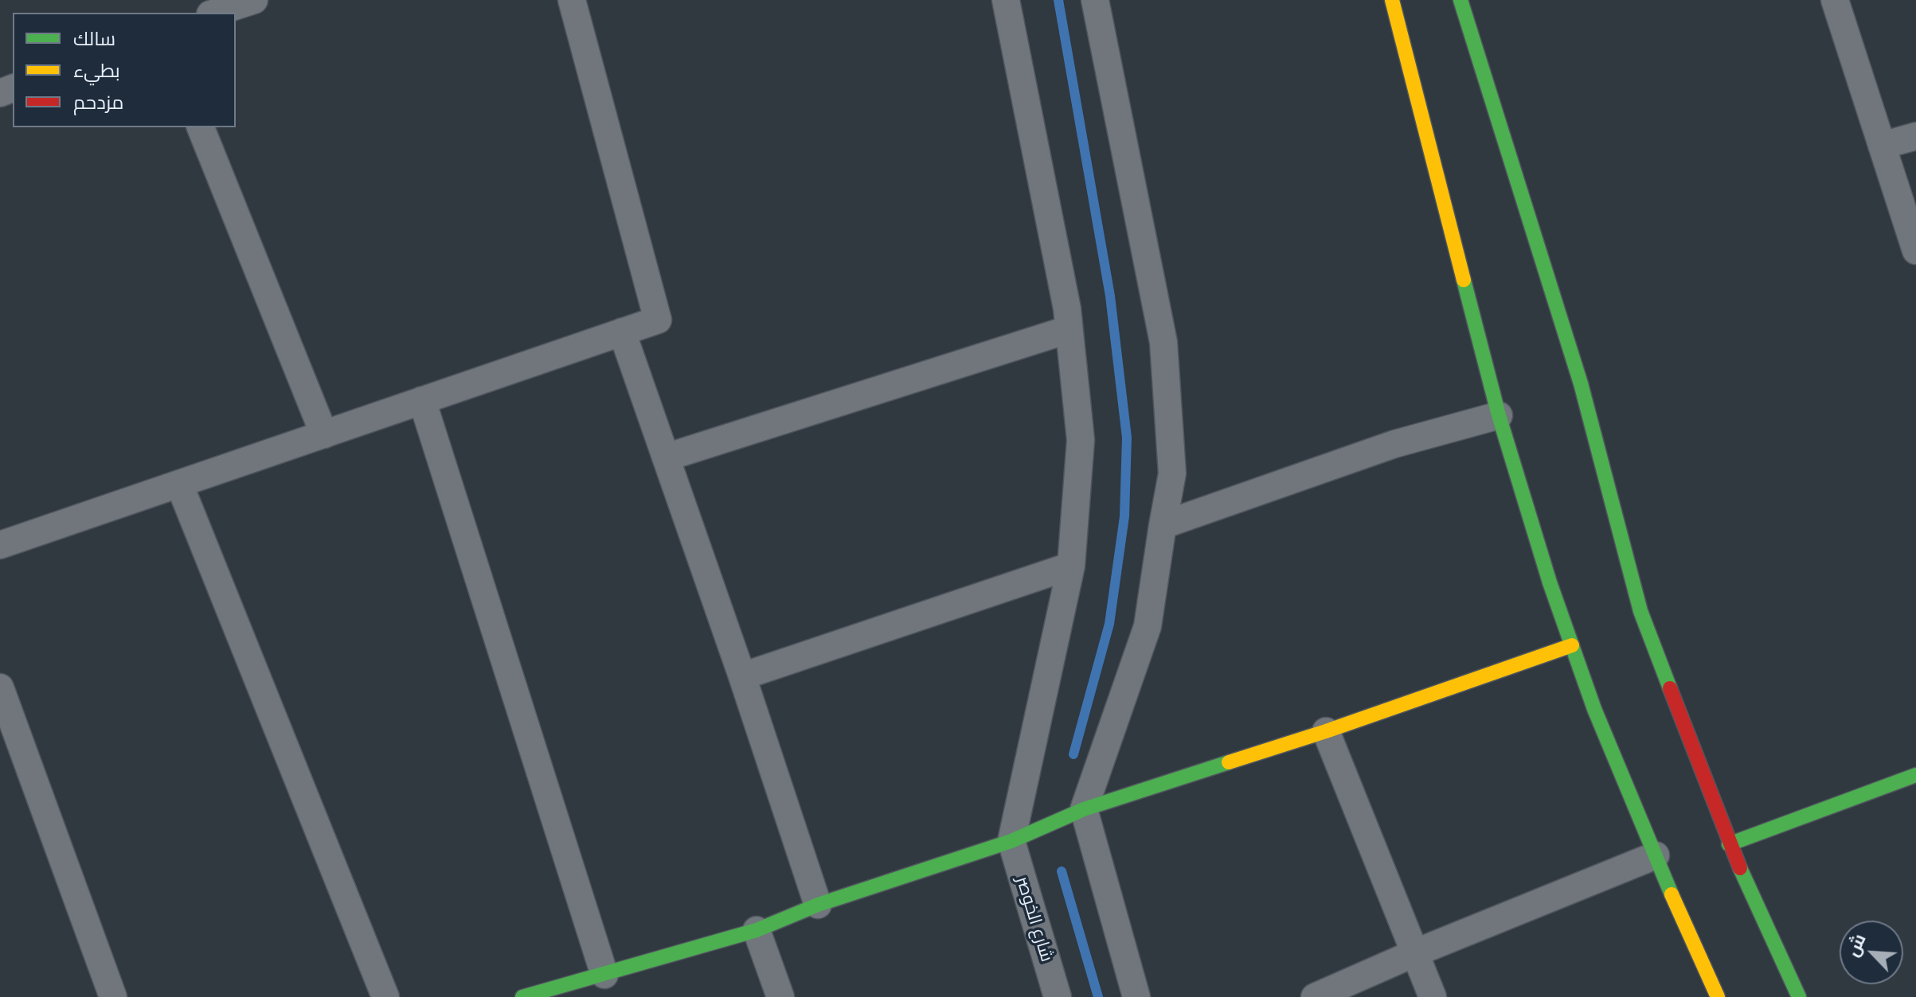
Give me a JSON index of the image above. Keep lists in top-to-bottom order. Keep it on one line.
{"streets":{"street":["شارع الخوصر"]},"legend":["سالك","بطيء","مزدحم"],"north":"top left"}
